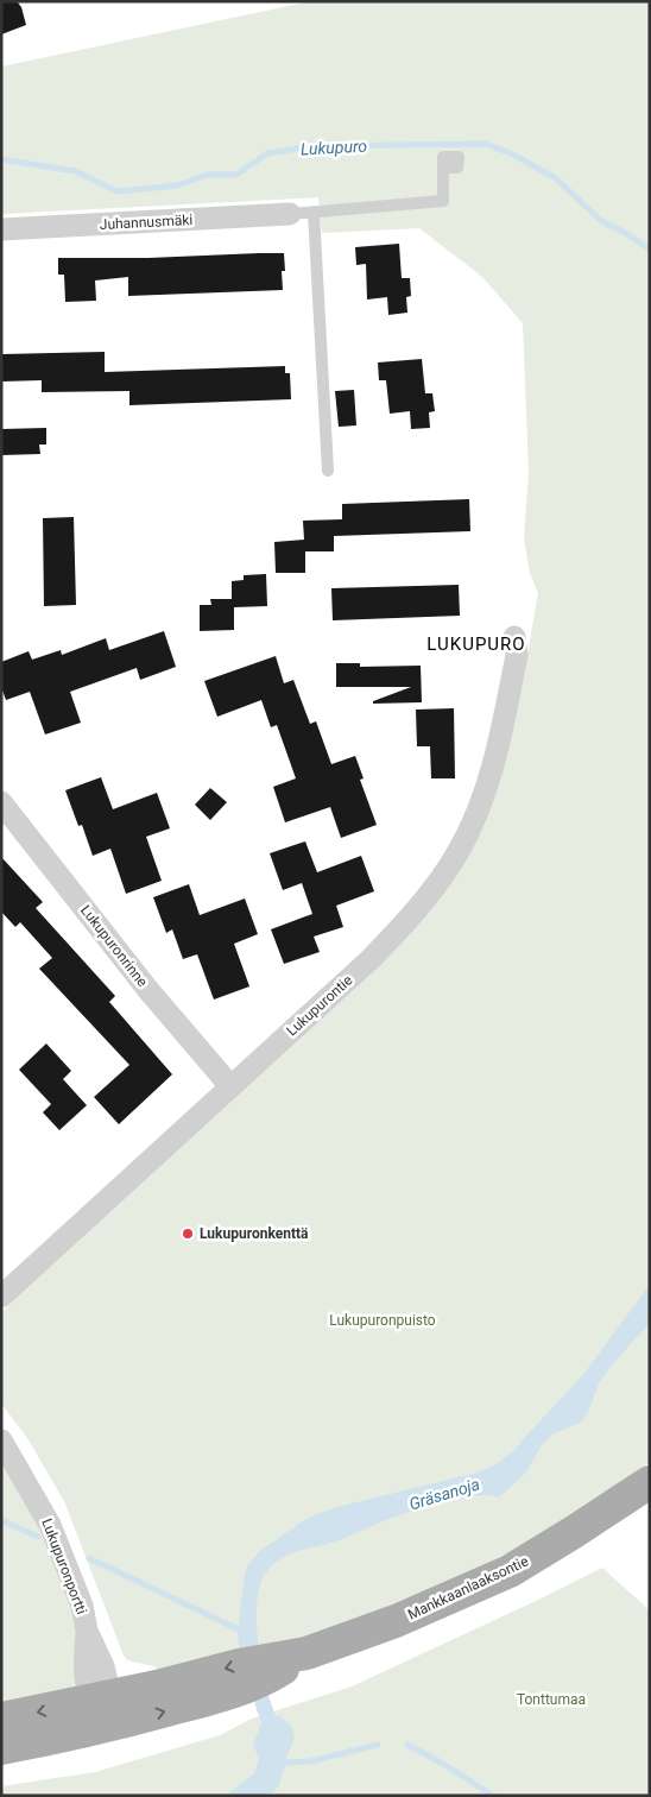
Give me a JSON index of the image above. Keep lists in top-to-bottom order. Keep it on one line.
{"streets":{"main road":["Mankkaanlaaksontie"],"street":["Juhannusmäki","Lukupuronrinne","Lukupurontie","Lukupuronportti"]},"crossings":[["Lukupuronrinne","Lukupurontie"],["Lukupuronportti","Mankkaanlaaksontie"]],"districts":["LUKUPURO"],"water":["Lukupuro","Gräsanoja"],"parks":["Lukupuronpuisto","Tonttumaa"],"places":["Lukupuronkenttä"]}
